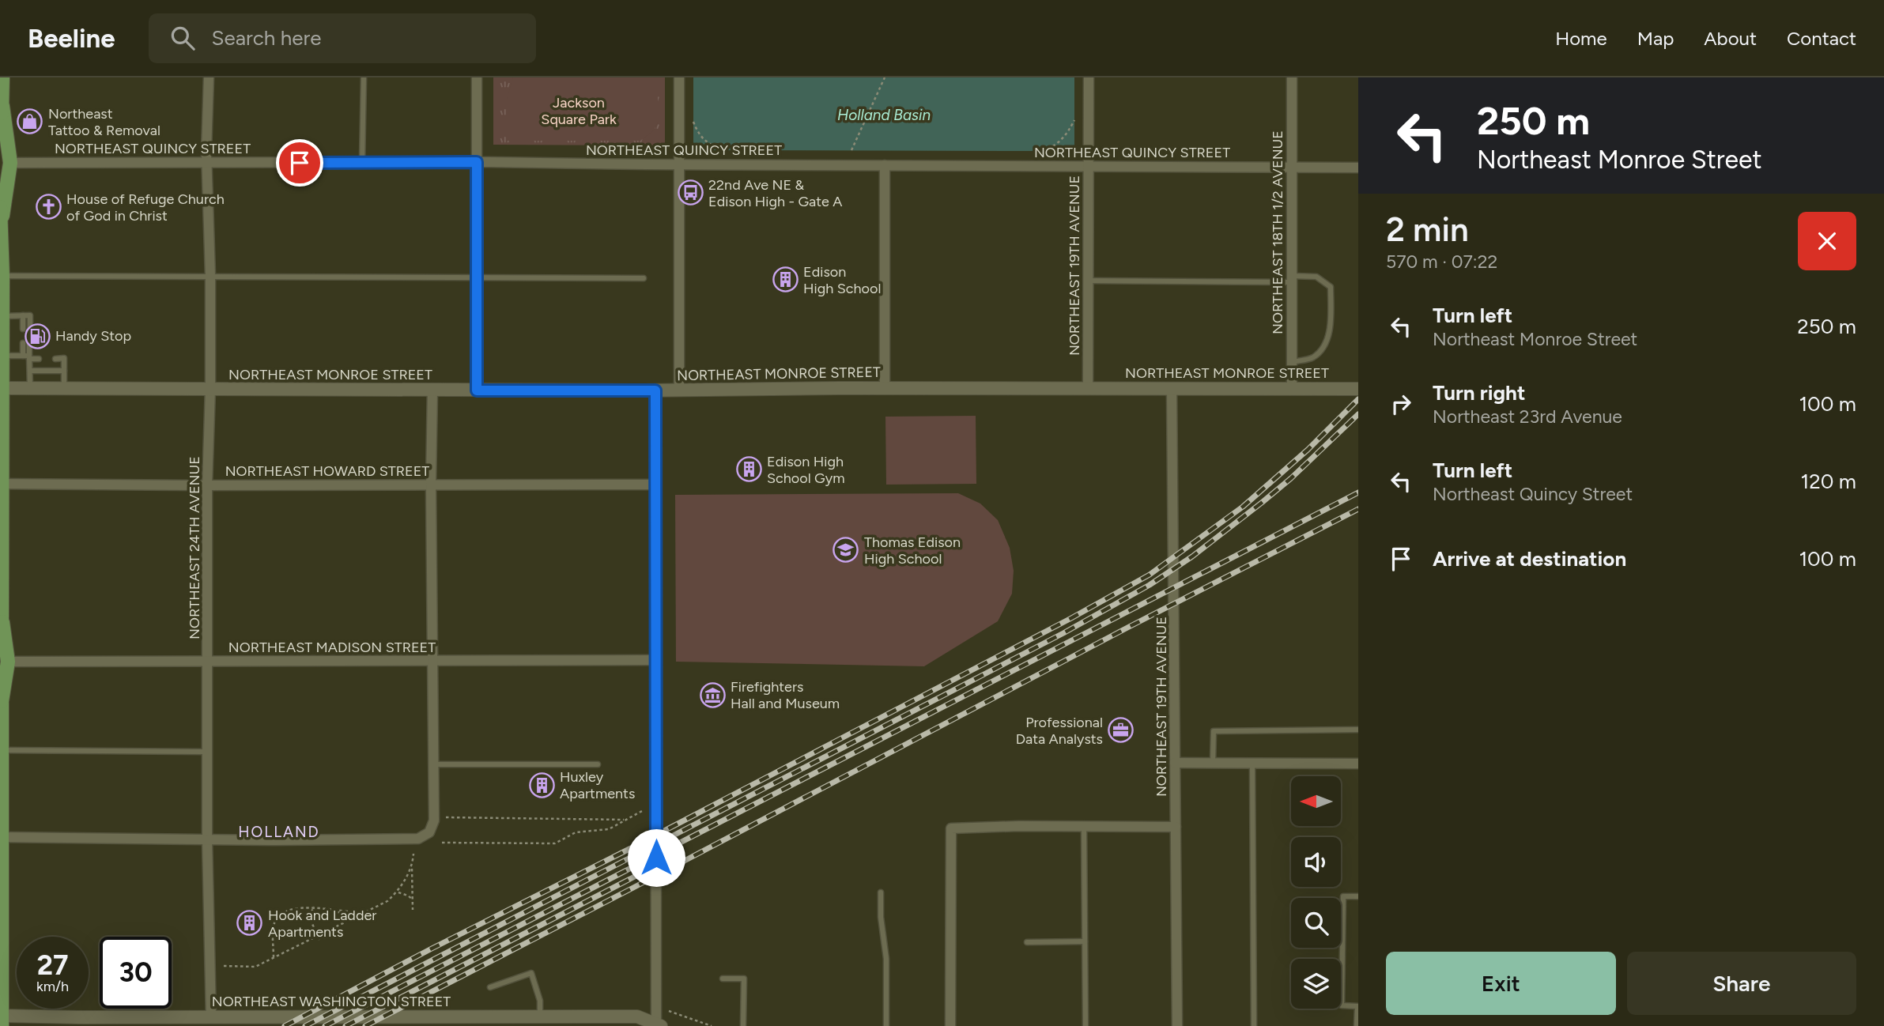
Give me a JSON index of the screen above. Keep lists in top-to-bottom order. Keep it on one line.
{"streets":{"street":["NORTHEAST QUINCY STREET","NORTHEAST 18TH 1/2 AVENUE","NORTHEAST 19TH AVENUE","NORTHEAST MONROE STREET","NORTHEAST HOWARD STREET","NORTHEAST 24TH AVENUE","NORTHEAST MADISON STREET","NORTHEAST WASHINGTON STREET"]},"crossings":[["NORTHEAST QUINCY STREET","NORTHEAST 18TH 1/2 AVENUE"],["NORTHEAST QUINCY STREET","NORTHEAST 19TH AVENUE"],["NORTHEAST QUINCY STREET","NORTHEAST 24TH AVENUE"],["NORTHEAST 18TH 1/2 AVENUE","NORTHEAST MONROE STREET"],["NORTHEAST 19TH AVENUE","NORTHEAST MONROE STREET"],["NORTHEAST MONROE STREET","NORTHEAST 24TH AVENUE"],["NORTHEAST HOWARD STREET","NORTHEAST 24TH AVENUE"],["NORTHEAST 24TH AVENUE","NORTHEAST MADISON STREET"],["NORTHEAST 24TH AVENUE","NORTHEAST WASHINGTON STREET"]],"districts":["HOLLAND"],"water":["Holland Basin"],"parks":["Jackson Square Park"],"places":{"shop":["Northeast Tattoo & Removal"],"bus stop":["22nd Ave NE & Edison High - Gate A"],"church":["House of Refuge Church of God in Christ"],"building":["Edison High School","Edison High School Gym","Huxley Apartments","Hook and Ladder Apartments"],"fuel station":["Handy Stop"],"school or university":["Thomas Edison High School"],"museum":["Firefighters Hall and Museum"],"office":["Professional Data Analysts"]},"north":"left","page":{"header":"Beeline","search":"Search here","nav":["Home","Map","About","Contact"],"turn":["250 m","Northeast Monroe Street"],"heading":["2 min","570 m · 07:22"],"list":[{"name":"Turn left","note":"Northeast Monroe Street","value":"250 m"},{"name":"Turn right","note":"Northeast 23rd Avenue","value":"100 m"},{"name":"Turn left","note":"Northeast Quincy Street","value":"120 m"},{"name":"Arrive at destination","value":"100 m"}],"speed":"27 km/h","limit":"30","buttons":["Exit","Share"]}}
